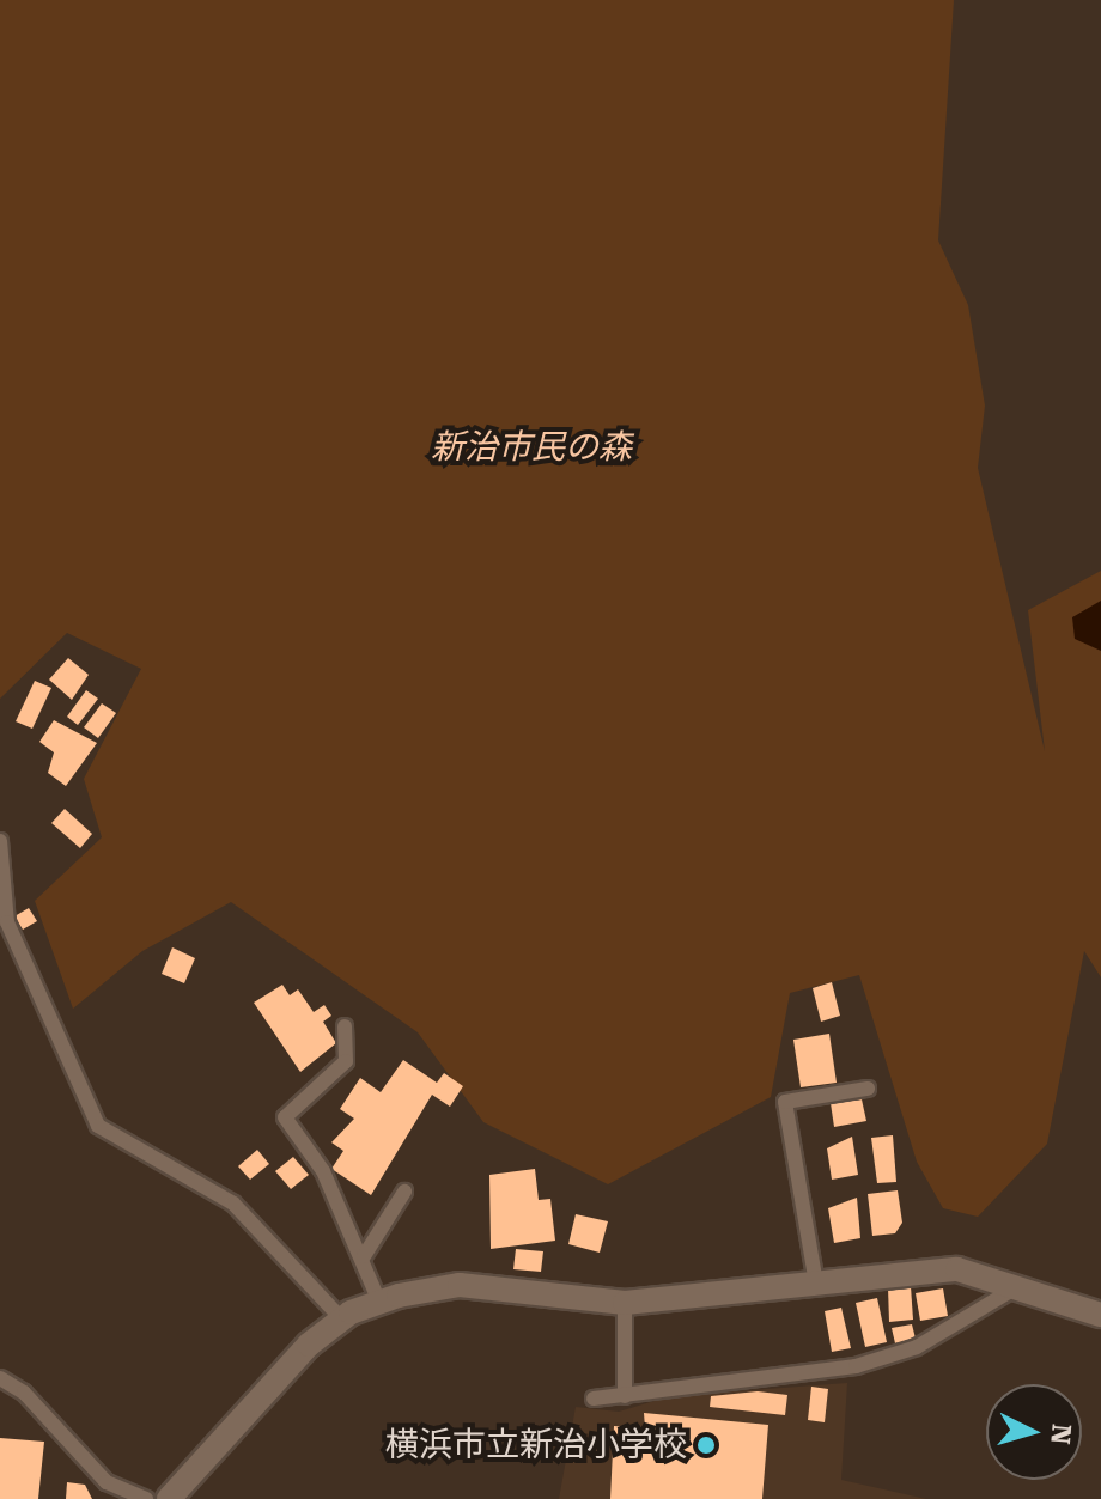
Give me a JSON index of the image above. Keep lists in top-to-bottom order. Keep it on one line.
{"parks":["新治市民の森"],"places":["横浜市立新治小学校"],"north":"right"}
